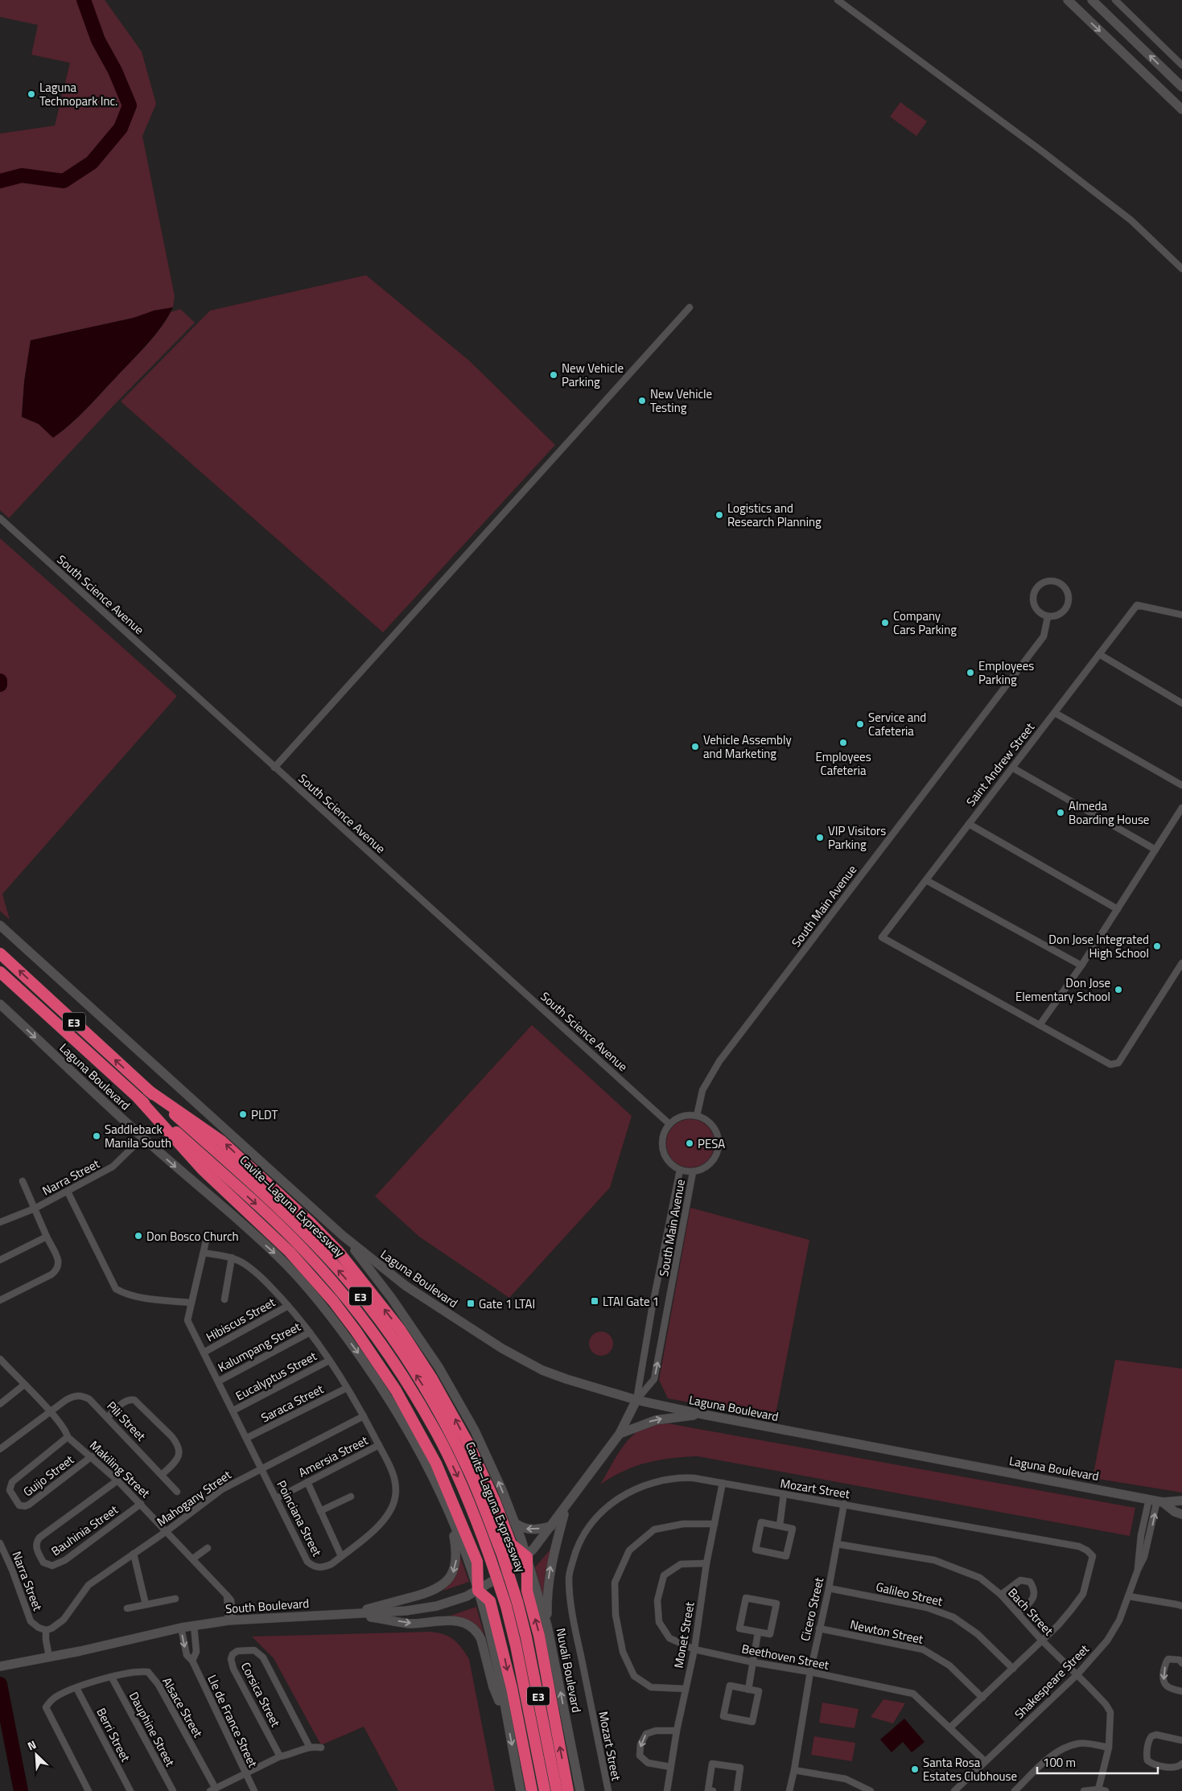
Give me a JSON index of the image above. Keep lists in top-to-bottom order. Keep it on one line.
{"streets":{"highway":["E3","Cavite–Laguna Expressway"],"main road":["Laguna Boulevard","South Boulevard","Nuvali Boulevard"],"street":["South Science Avenue","Saint Andrew Street","South Main Avenue","Narra Street","Hibiscus Street","Kalumpang Street","Eucalyptus Street","Saraca Street","Pili Street","Amersia Street","Makiling Street","Guijo Street","Mozart Street","Mahogany Street","Poinciana Street","Bauhinia Street","Galileo Street","Cicero Street","Bach Street","Newton Street","Monet Street","Beethoven Street","Shakespeare Street","Corsica Street","Alsace Street","Lle de France Street","Dauphine Street","Berri Street"]},"crossings":[["South Science Avenue","South Main Avenue"],["South Main Avenue","Laguna Boulevard"],["South Main Avenue","South Boulevard"],["Laguna Boulevard","Narra Street"],["Laguna Boulevard","South Boulevard"],["Laguna Boulevard","Nuvali Boulevard"],["Laguna Boulevard","Shakespeare Street"],["Narra Street","Mahogany Street"],["Hibiscus Street","Poinciana Street"],["Kalumpang Street","Poinciana Street"],["Eucalyptus Street","Poinciana Street"],["Saraca Street","Poinciana Street"],["Pili Street","Makiling Street"],["Amersia Street","Poinciana Street"],["Makiling Street","Guijo Street"],["Makiling Street","Mahogany Street"],["Makiling Street","Bauhinia Street"],["Makiling Street","South Boulevard"],["Mozart Street","Galileo Street"],["Mozart Street","Cicero Street"],["Mozart Street","Bach Street"],["Mozart Street","Newton Street"],["Mozart Street","Monet Street"],["Mozart Street","Beethoven Street"],["Mahogany Street","Poinciana Street"],["Galileo Street","Cicero Street"],["South Boulevard","Nuvali Boulevard"],["South Boulevard","Lle de France Street"],["Cicero Street","Bach Street"],["Cicero Street","Newton Street"],["Cicero Street","Beethoven Street"],["Bach Street","Shakespeare Street"],["Monet Street","Beethoven Street"],["Beethoven Street","Shakespeare Street"],["Alsace Street","Dauphine Street"],["Alsace Street","Berri Street"]],"places":{"other":["Laguna Technopark Inc.","New Vehicle Parking","New Vehicle Testing","Logistics and Research Planning","Company Cars Parking","Employees Parking","Service and Cafeteria","Employees Cafeteria","Vehicle Assembly and Marketing","Almeda Boarding House","VIP Visitors Parking","Don Jose Integrated High School","Don Jose Elementary School","PLDT","Saddleback Manila South","PESA","Don Bosco Church","Santa Rosa Estates Clubhouse"],"transit":["LTAI Gate 1","Gate 1 LTAI"]},"scale_bar":"100 m","north":"top left"}
